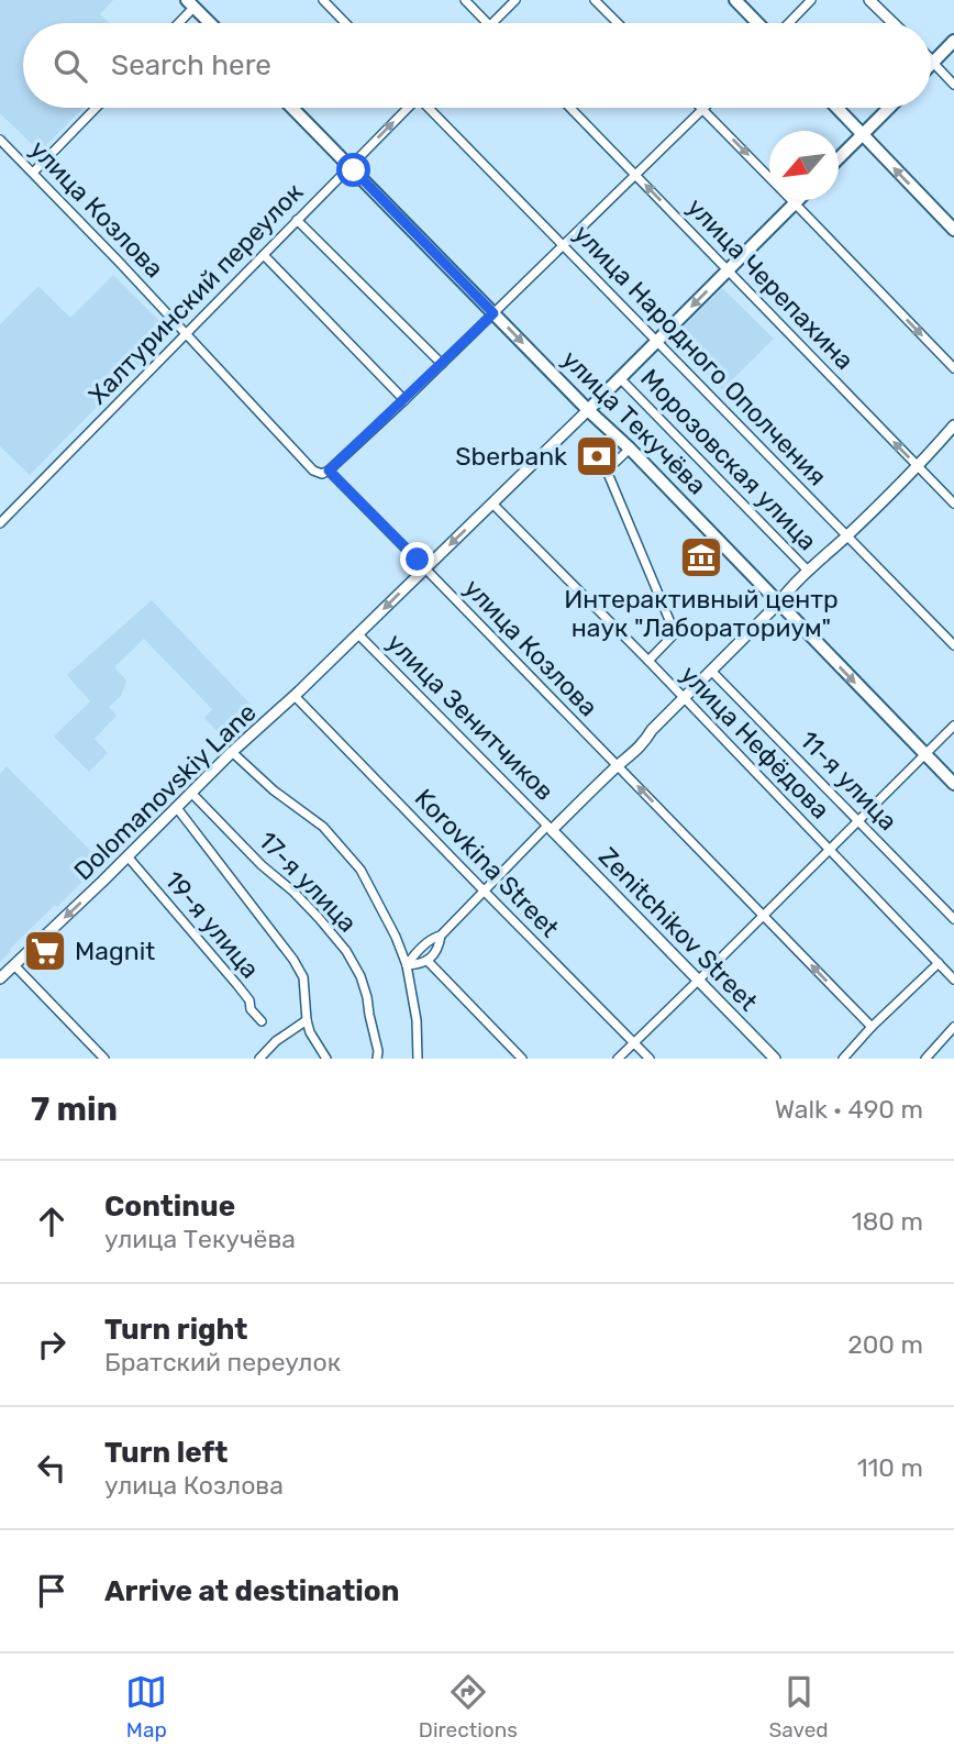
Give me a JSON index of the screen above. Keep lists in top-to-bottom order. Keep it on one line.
{"streets":{"main road":["улица Текучёва"],"street":["улица Козлова","улица Черепахина","Халтуринский переулок","улица Народного Ополчения","Морозовская улица","улица Зенитчиков","улица Нефёдова","11-я улица","Dolomanovskiy Lane","Korovkina Street","17-я улица","19-я улица","Zenitchikov Street"]},"crossings":[["улица Козлова","Халтуринский переулок"],["улица Козлова","Dolomanovskiy Lane"],["Халтуринский переулок","улица Текучёва"],["улица Текучёва","Dolomanovskiy Lane"],["улица Зенитчиков","Dolomanovskiy Lane"],["улица Зенитчиков","Zenitchikov Street"],["улица Нефёдова","Dolomanovskiy Lane"],["Dolomanovskiy Lane","Korovkina Street"],["Dolomanovskiy Lane","17-я улица"],["Dolomanovskiy Lane","19-я улица"]],"one_way":["улица Черепахина","улица Текучёва","Dolomanovskiy Lane"],"places":{"bank":["Sberbank"],"museum":["Интерактивный центр наук \"Лабораториум\""],"supermarket":["Magnit"]},"north":"bottom left","page":{"search":"Search here","heading":["7 min","Walk · 490 m"],"list":[["Continue","улица Текучёва","180 m"],["Turn right","Братский переулок","200 m"],["Turn left","улица Козлова","110 m"],"Arrive at destination"],"nav":["Map","Directions","Saved"]}}
